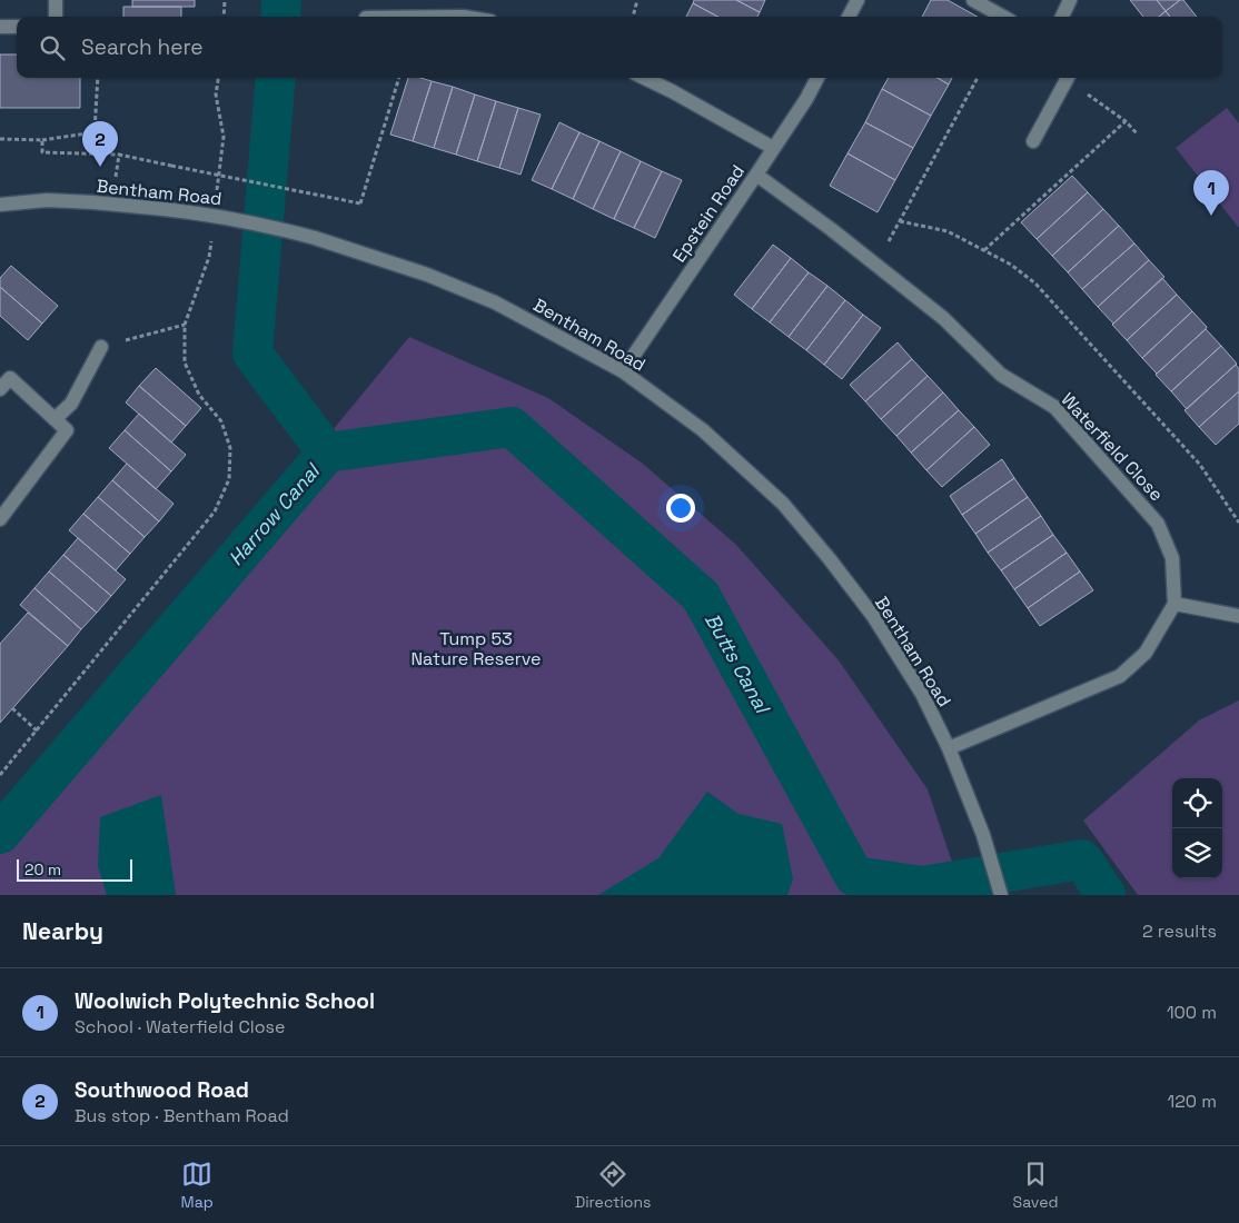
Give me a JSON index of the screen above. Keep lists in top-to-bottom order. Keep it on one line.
{"streets":{"street":["Bentham Road","Epstein Road","Waterfield Close"]},"crossings":[["Bentham Road","Epstein Road"],["Epstein Road","Waterfield Close"]],"water":["Harrow Canal","Butts Canal"],"parks":["Tump 53 Nature Reserve"],"scale_bar":"20 m","page":{"search":"Search here","pins":["2","1"],"scale":"20 m","heading":["Nearby","2 results"],"list":[{"mark":"1","name":"Woolwich Polytechnic School","note":"School · Waterfield Close","value":"100 m"},{"mark":"2","name":"Southwood Road","note":"Bus stop · Bentham Road","value":"120 m"}],"nav":["Map","Directions","Saved"]}}
